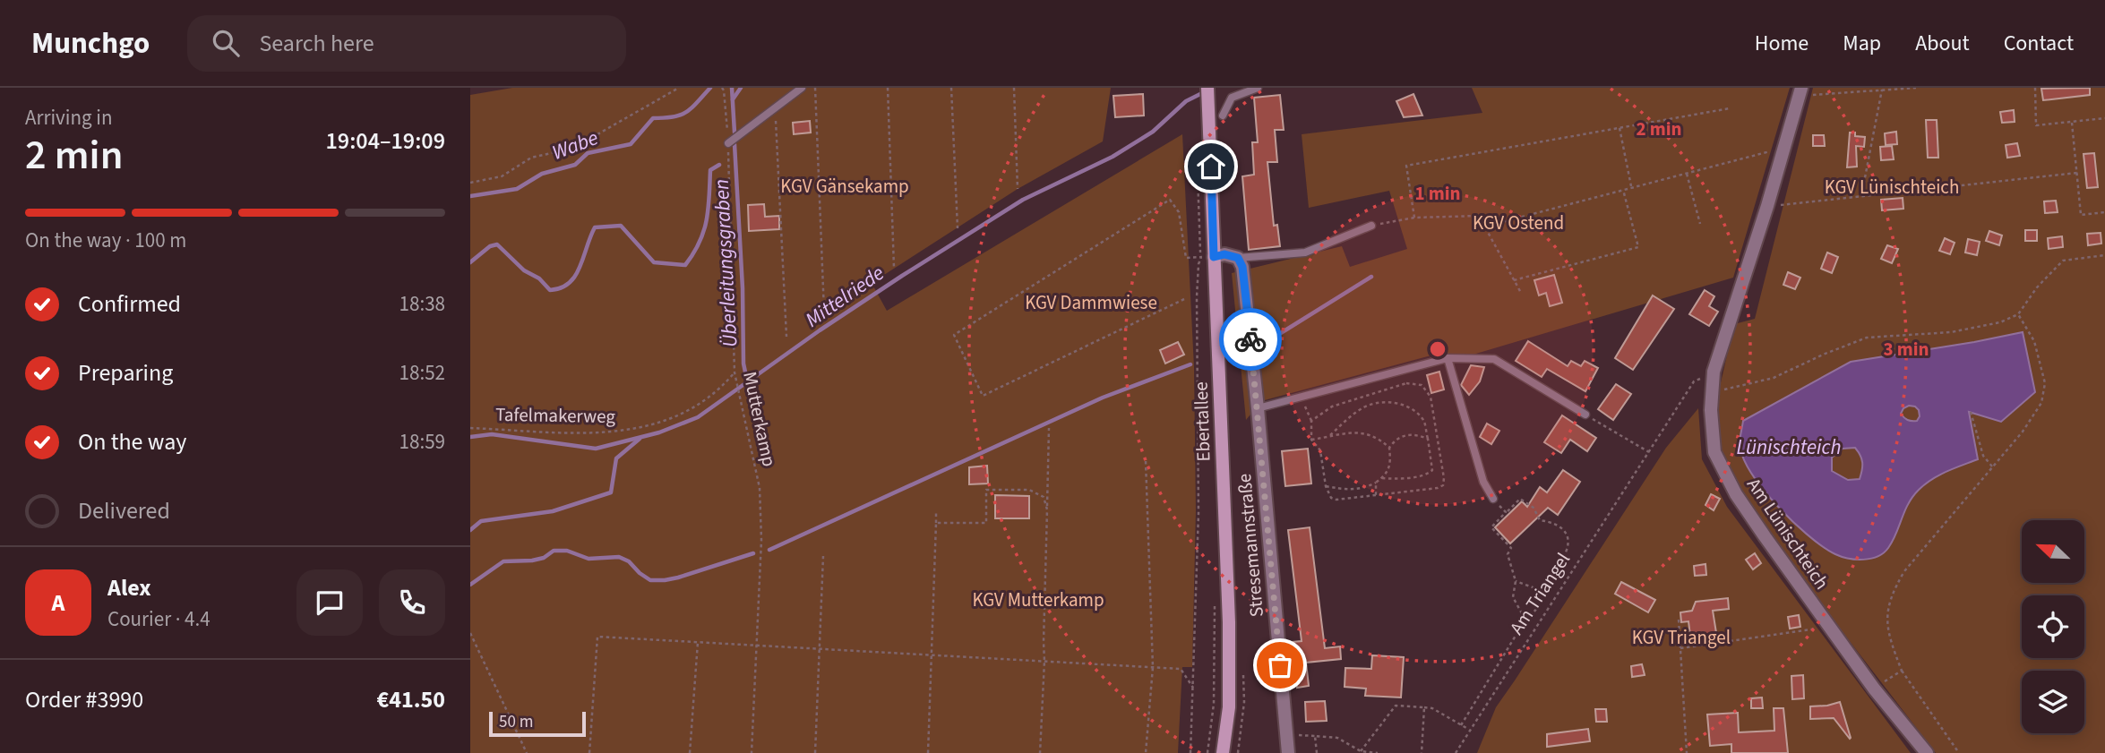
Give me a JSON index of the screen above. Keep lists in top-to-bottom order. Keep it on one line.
{"streets":{"main road":["Ebertallee"],"street":["Am Lünischteich","Stresemannstraße"],"path":["Tafelmakerweg","Mutterkamp","Am Triangel"]},"crossings":[["Tafelmakerweg","Mutterkamp"],["Am Lünischteich","Am Triangel"]],"water":["Wabe","Überleitungsgraben","Mittelriede","Lünischteich"],"parks":["KGV Gänsekamp","KGV Lünischteich","KGV Ostend","KGV Dammwiese","KGV Mutterkamp","KGV Triangel"],"scale_bar":"50 m","north":"top left","page":{"header":"Munchgo","search":"Search here","nav":["Home","Map","About","Contact"],"heading":["2 min","Arriving in","19:04–19:09"],"panel":["Alex","Courier · 4.4","Order #3990","€41.50"],"bar":"On the way · 100 m","list":[["Confirmed","18:38"],["Preparing","18:52"],["On the way","18:59"],"Delivered"],"round":"A","scale":"50 m"},"rings":["2 min","1 min","3 min"]}
